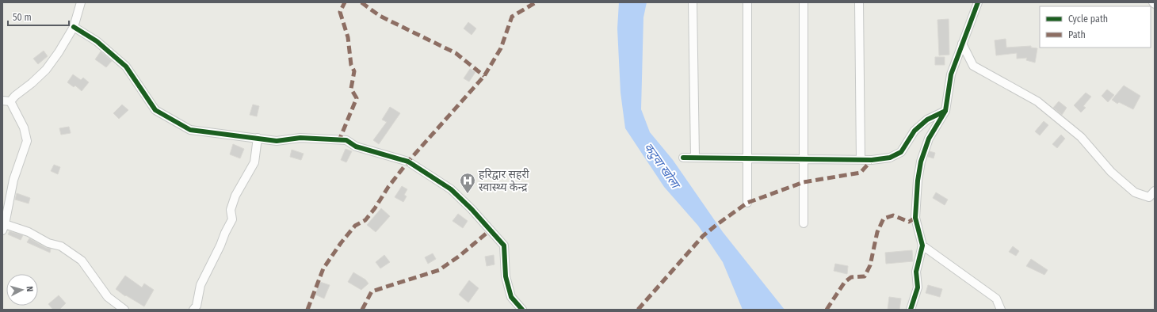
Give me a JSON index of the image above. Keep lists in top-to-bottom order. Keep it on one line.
{"water":["कटुवा खोला"],"places":{"hospital":["हरिद्वार सहरी स्वास्थ्य केन्द्र"]},"legend":["Cycle path","Path"],"scale_bar":"50 m","north":"right"}
